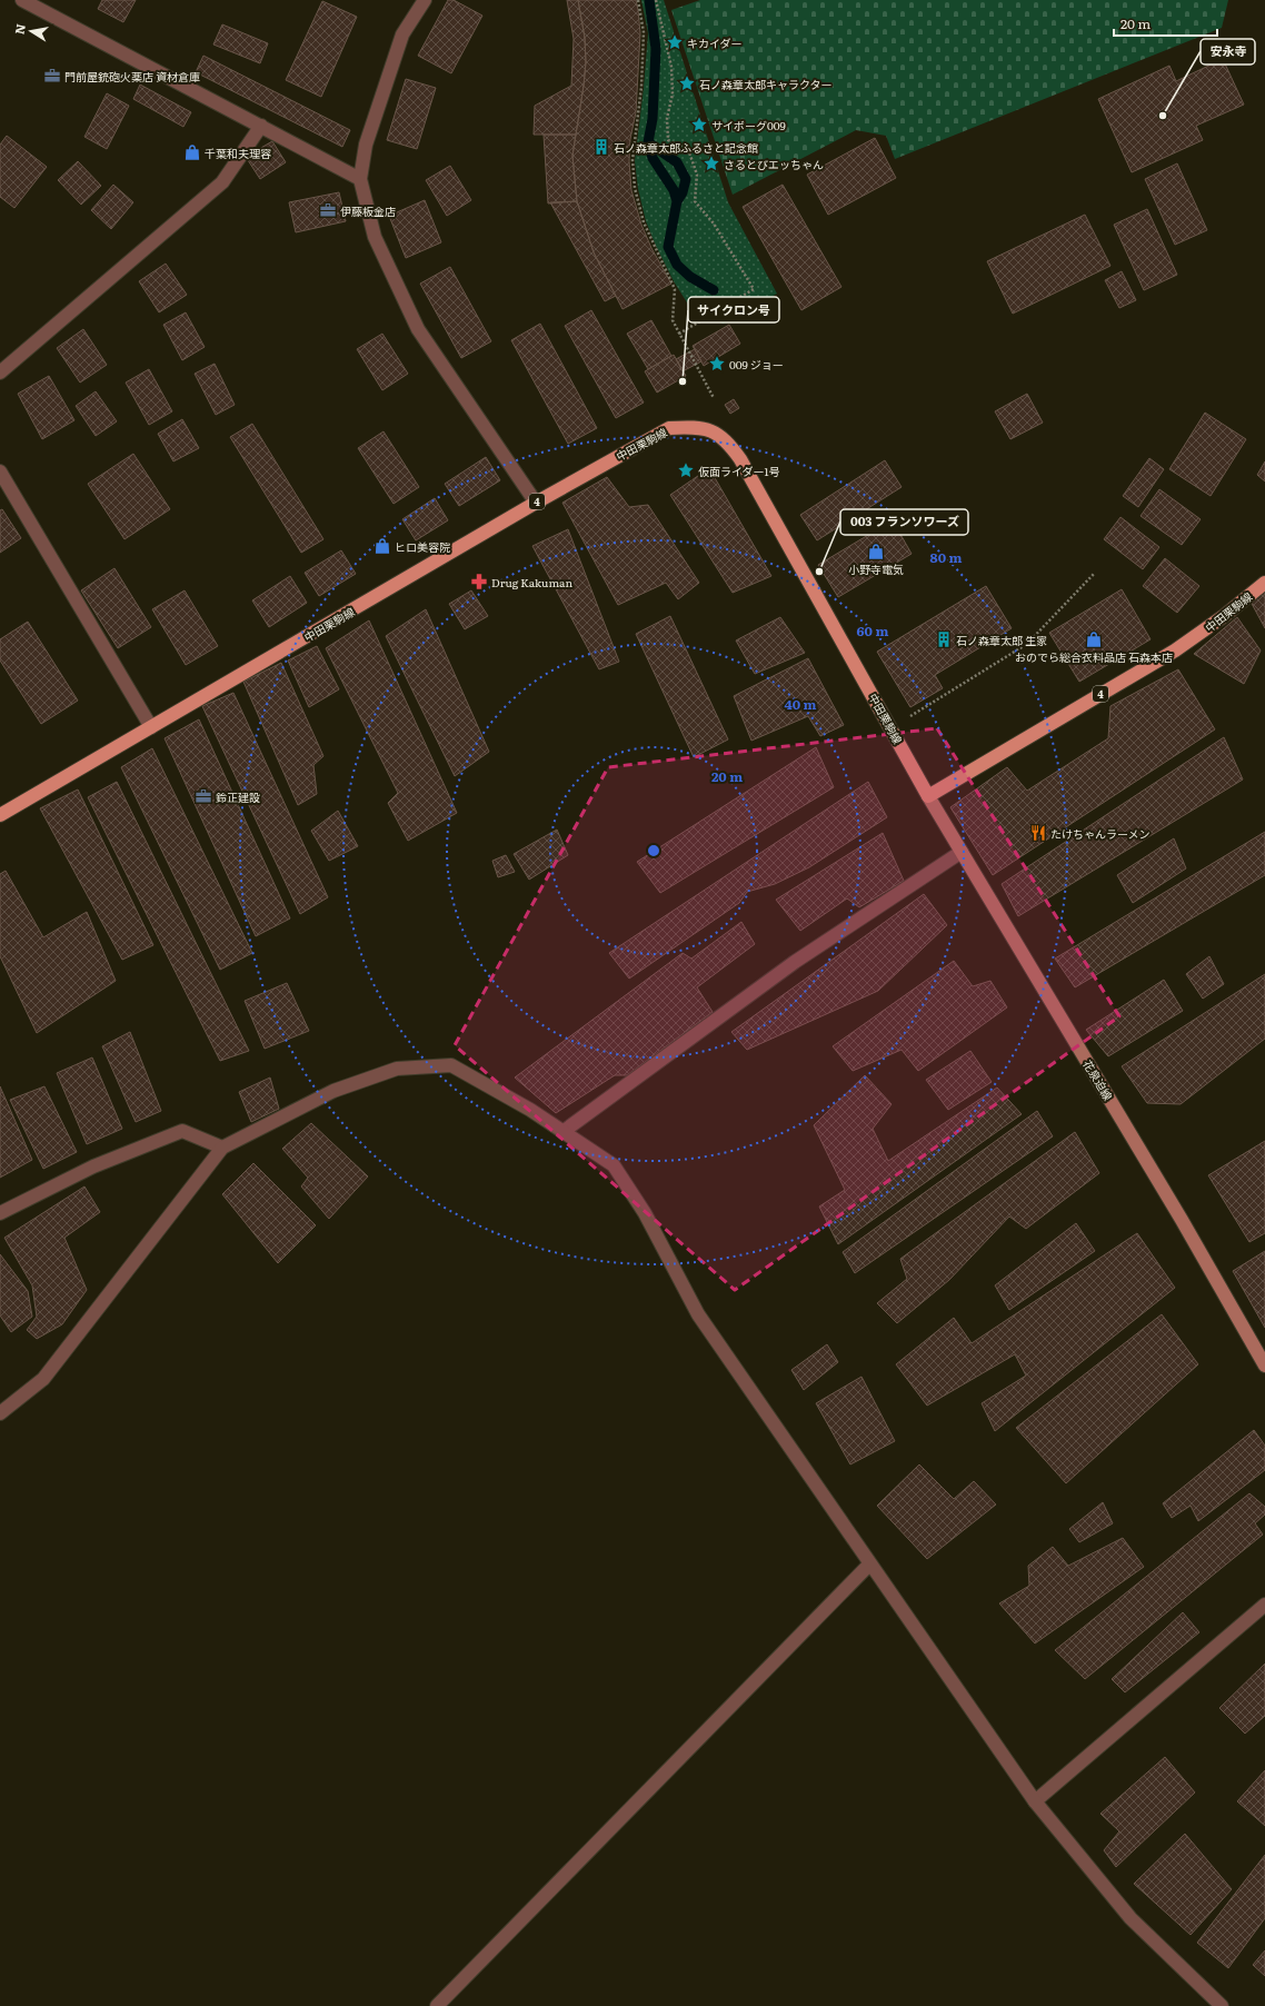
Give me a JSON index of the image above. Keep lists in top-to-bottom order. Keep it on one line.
{"streets":{"main road":["中田栗駒線","4","花泉迫線"]},"crossings":[["中田栗駒線","花泉迫線"]],"places":{"place":["キカイダー","石ノ森章太郎キャラクター","サイボーグ009","さるとびエッちゃん","009 ジョー","仮面ライダー1号"],"office":["門前屋銃砲火薬店 資材倉庫","伊藤板金店","鈴正建設"],"other":["安永寺","サイクロン号","003 フランソワーズ"],"building":["石ノ森章太郎ふるさと記念館","石ノ森章太郎 生家"],"shop":["千葉和夫理容","ヒロ美容院","小野寺電気","おのでら総合衣料品店 石森本店"],"pharmacy":["Drug Kakuman"],"restaurant":["たけちゃんラーメン"]},"scale_bar":"20 m","north":"left","rings":["80 m","60 m","40 m","20 m"]}
